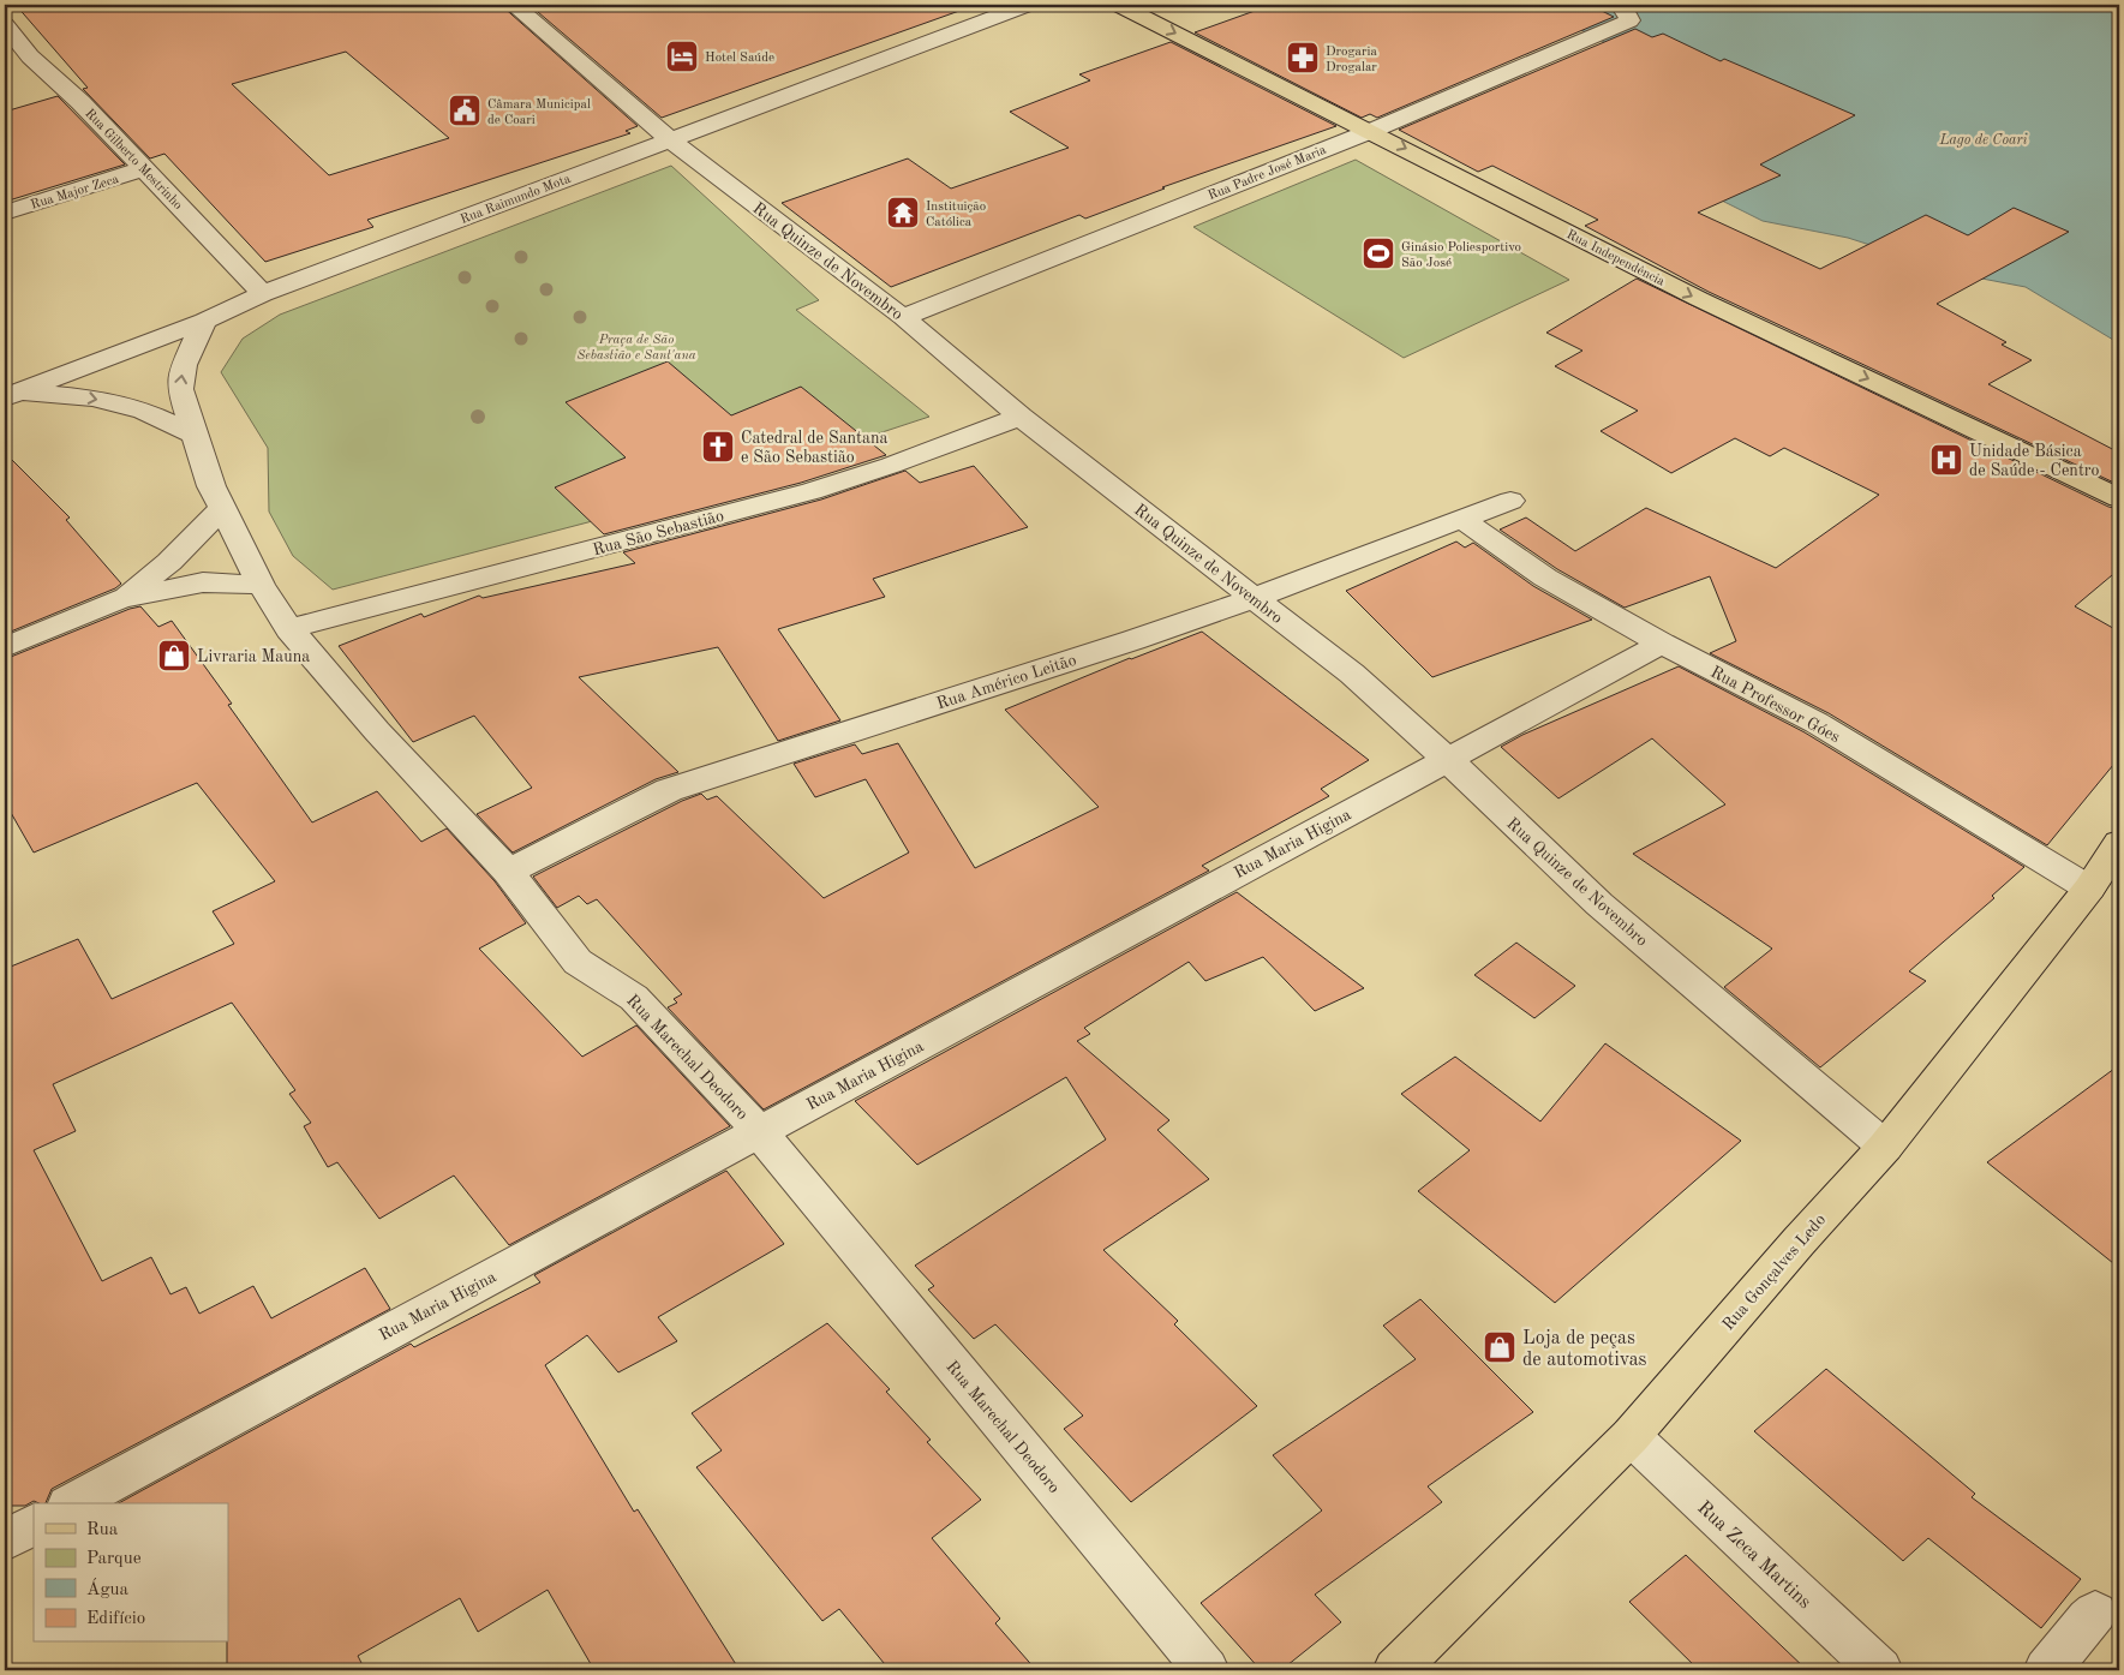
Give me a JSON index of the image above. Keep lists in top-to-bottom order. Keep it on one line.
{"streets":{"main road":["Rua Independência","Rua Gonçalves Ledo"],"street":["Rua Gilberto Mestrinho","Rua Padre José Maria","Rua Major Zeca","Rua Raimundo Mota","Rua Quinze de Novembro","Rua São Sebastião","Rua Américo Leitão","Rua Professor Góes","Rua Maria Higina","Rua Marechal Deodoro","Rua Zeca Martins"]},"crossings":[["Rua Gilberto Mestrinho","Rua Major Zeca"],["Rua Gilberto Mestrinho","Rua Raimundo Mota"],["Rua Padre José Maria","Rua Independência"],["Rua Padre José Maria","Rua Quinze de Novembro"],["Rua Raimundo Mota","Rua Quinze de Novembro"],["Rua Raimundo Mota","Rua Marechal Deodoro"],["Rua Quinze de Novembro","Rua São Sebastião"],["Rua Quinze de Novembro","Rua Américo Leitão"],["Rua Quinze de Novembro","Rua Maria Higina"],["Rua Quinze de Novembro","Rua Gonçalves Ledo"],["Rua São Sebastião","Rua Marechal Deodoro"],["Rua Américo Leitão","Rua Professor Góes"],["Rua Américo Leitão","Rua Marechal Deodoro"],["Rua Professor Góes","Rua Maria Higina"],["Rua Professor Góes","Rua Gonçalves Ledo"],["Rua Maria Higina","Rua Marechal Deodoro"],["Rua Gonçalves Ledo","Rua Zeca Martins"]],"one_way":["Rua Independência"],"water":["Lago de Coari"],"parks":["Praça de São Sebastião e Sant'ana"],"places":{"hotel":["Hotel Saúde"],"pharmacy":["Drogaria Drogalar"],"public building":["Câmara Municipal de Coari"],"temple":["Instituição Católica"],"sports":["Ginásio Poliesportivo São José"],"church":["Catedral de Santana e São Sebastião"],"hospital":["Unidade Básica de Saúde - Centro"],"shop":["Livraria Mauna","Loja de peças de automotivas"]},"legend":["Rua","Parque","Água","Edifício"]}
